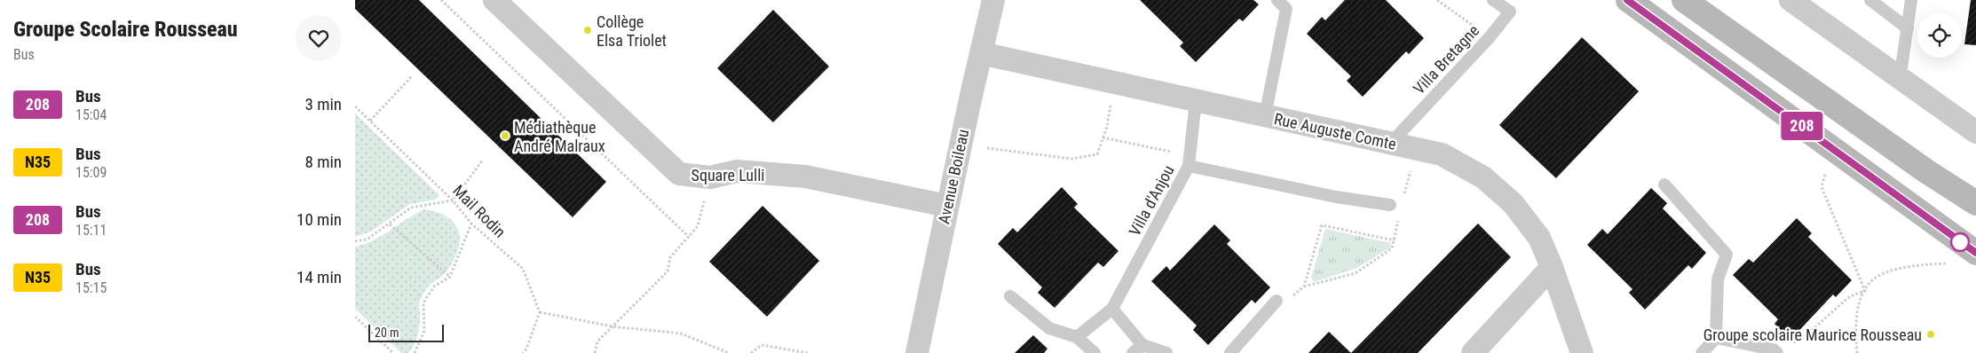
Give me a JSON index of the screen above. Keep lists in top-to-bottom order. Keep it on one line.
{"streets":{"street":["Rue Auguste Comte","Square Lulli","Avenue Boileau"],"lane":["Villa Bretagne","Villa d'Anjou"],"path":["Mail Rodin"]},"crossings":[["Villa Bretagne","Rue Auguste Comte"],["Rue Auguste Comte","Avenue Boileau"],["Rue Auguste Comte","Villa d'Anjou"],["Square Lulli","Avenue Boileau"]],"places":["Collège Elsa Triolet","Médiathèque André Malraux","Groupe scolaire Maurice Rousseau"],"lines":["bus line 208"],"scale_bar":"20 m","page":{"heading":["Groupe Scolaire Rousseau","Bus"],"on_map":"208","list":[{"mark":"208","name":"Bus","note":"15:04","value":"3 min"},{"mark":"N35","name":"Bus","note":"15:09","value":"8 min"},{"mark":"208","name":"Bus","note":"15:11","value":"10 min"},{"mark":"N35","name":"Bus","note":"15:15","value":"14 min"}],"scale":"20 m"}}
